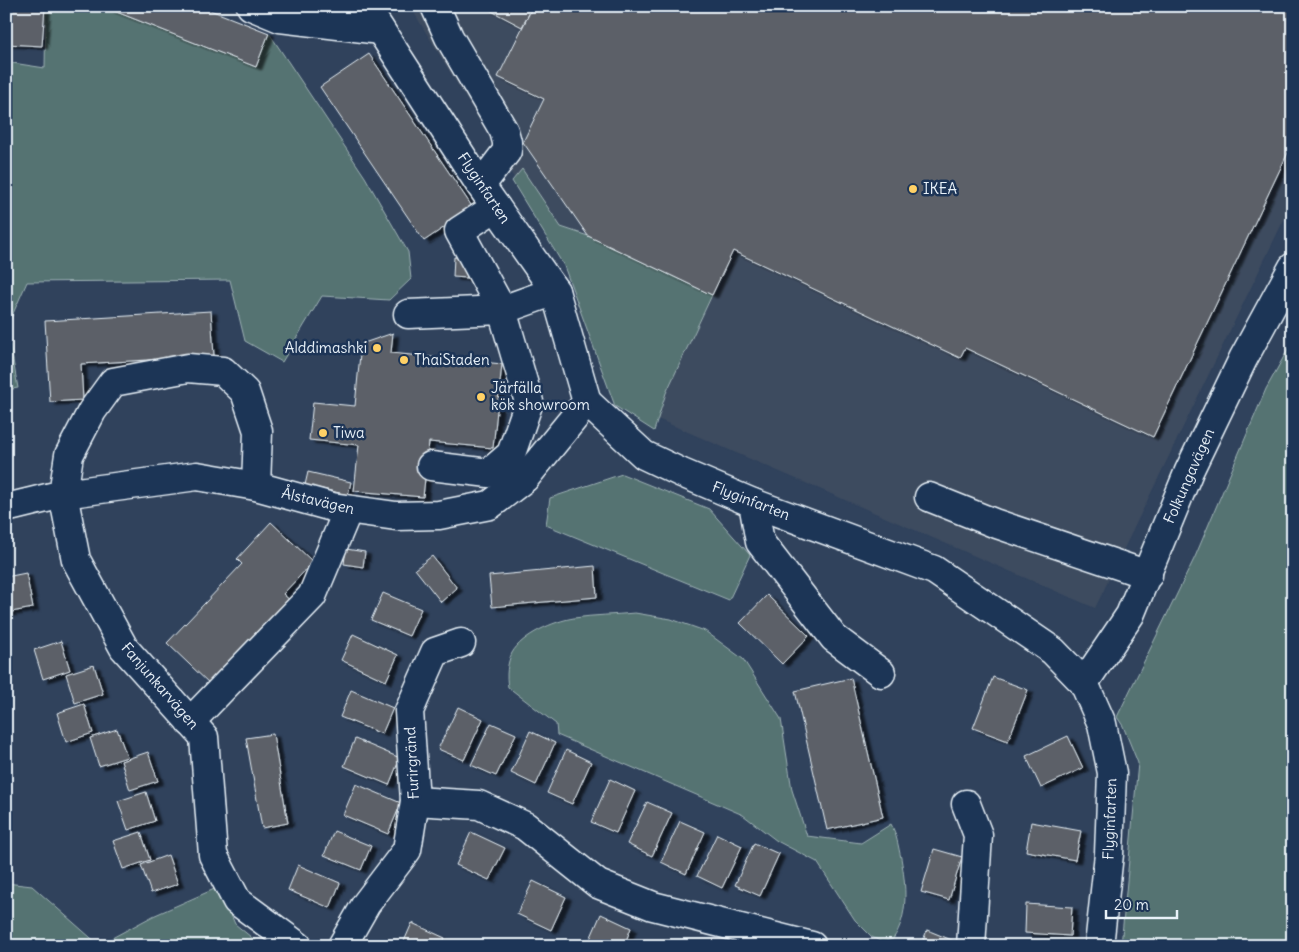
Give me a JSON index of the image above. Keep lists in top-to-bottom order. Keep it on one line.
{"streets":{"street":["Flyginfarten","Folkungavägen","Ålstavägen","Fanjunkarvägen","Furirgränd"]},"crossings":[["Flyginfarten","Folkungavägen"],["Flyginfarten","Ålstavägen"],["Ålstavägen","Fanjunkarvägen"]],"places":["IKEA","Alddimashki","ThaiStaden","Järfälla kök showroom","Tiwa"],"scale_bar":"20 m"}
